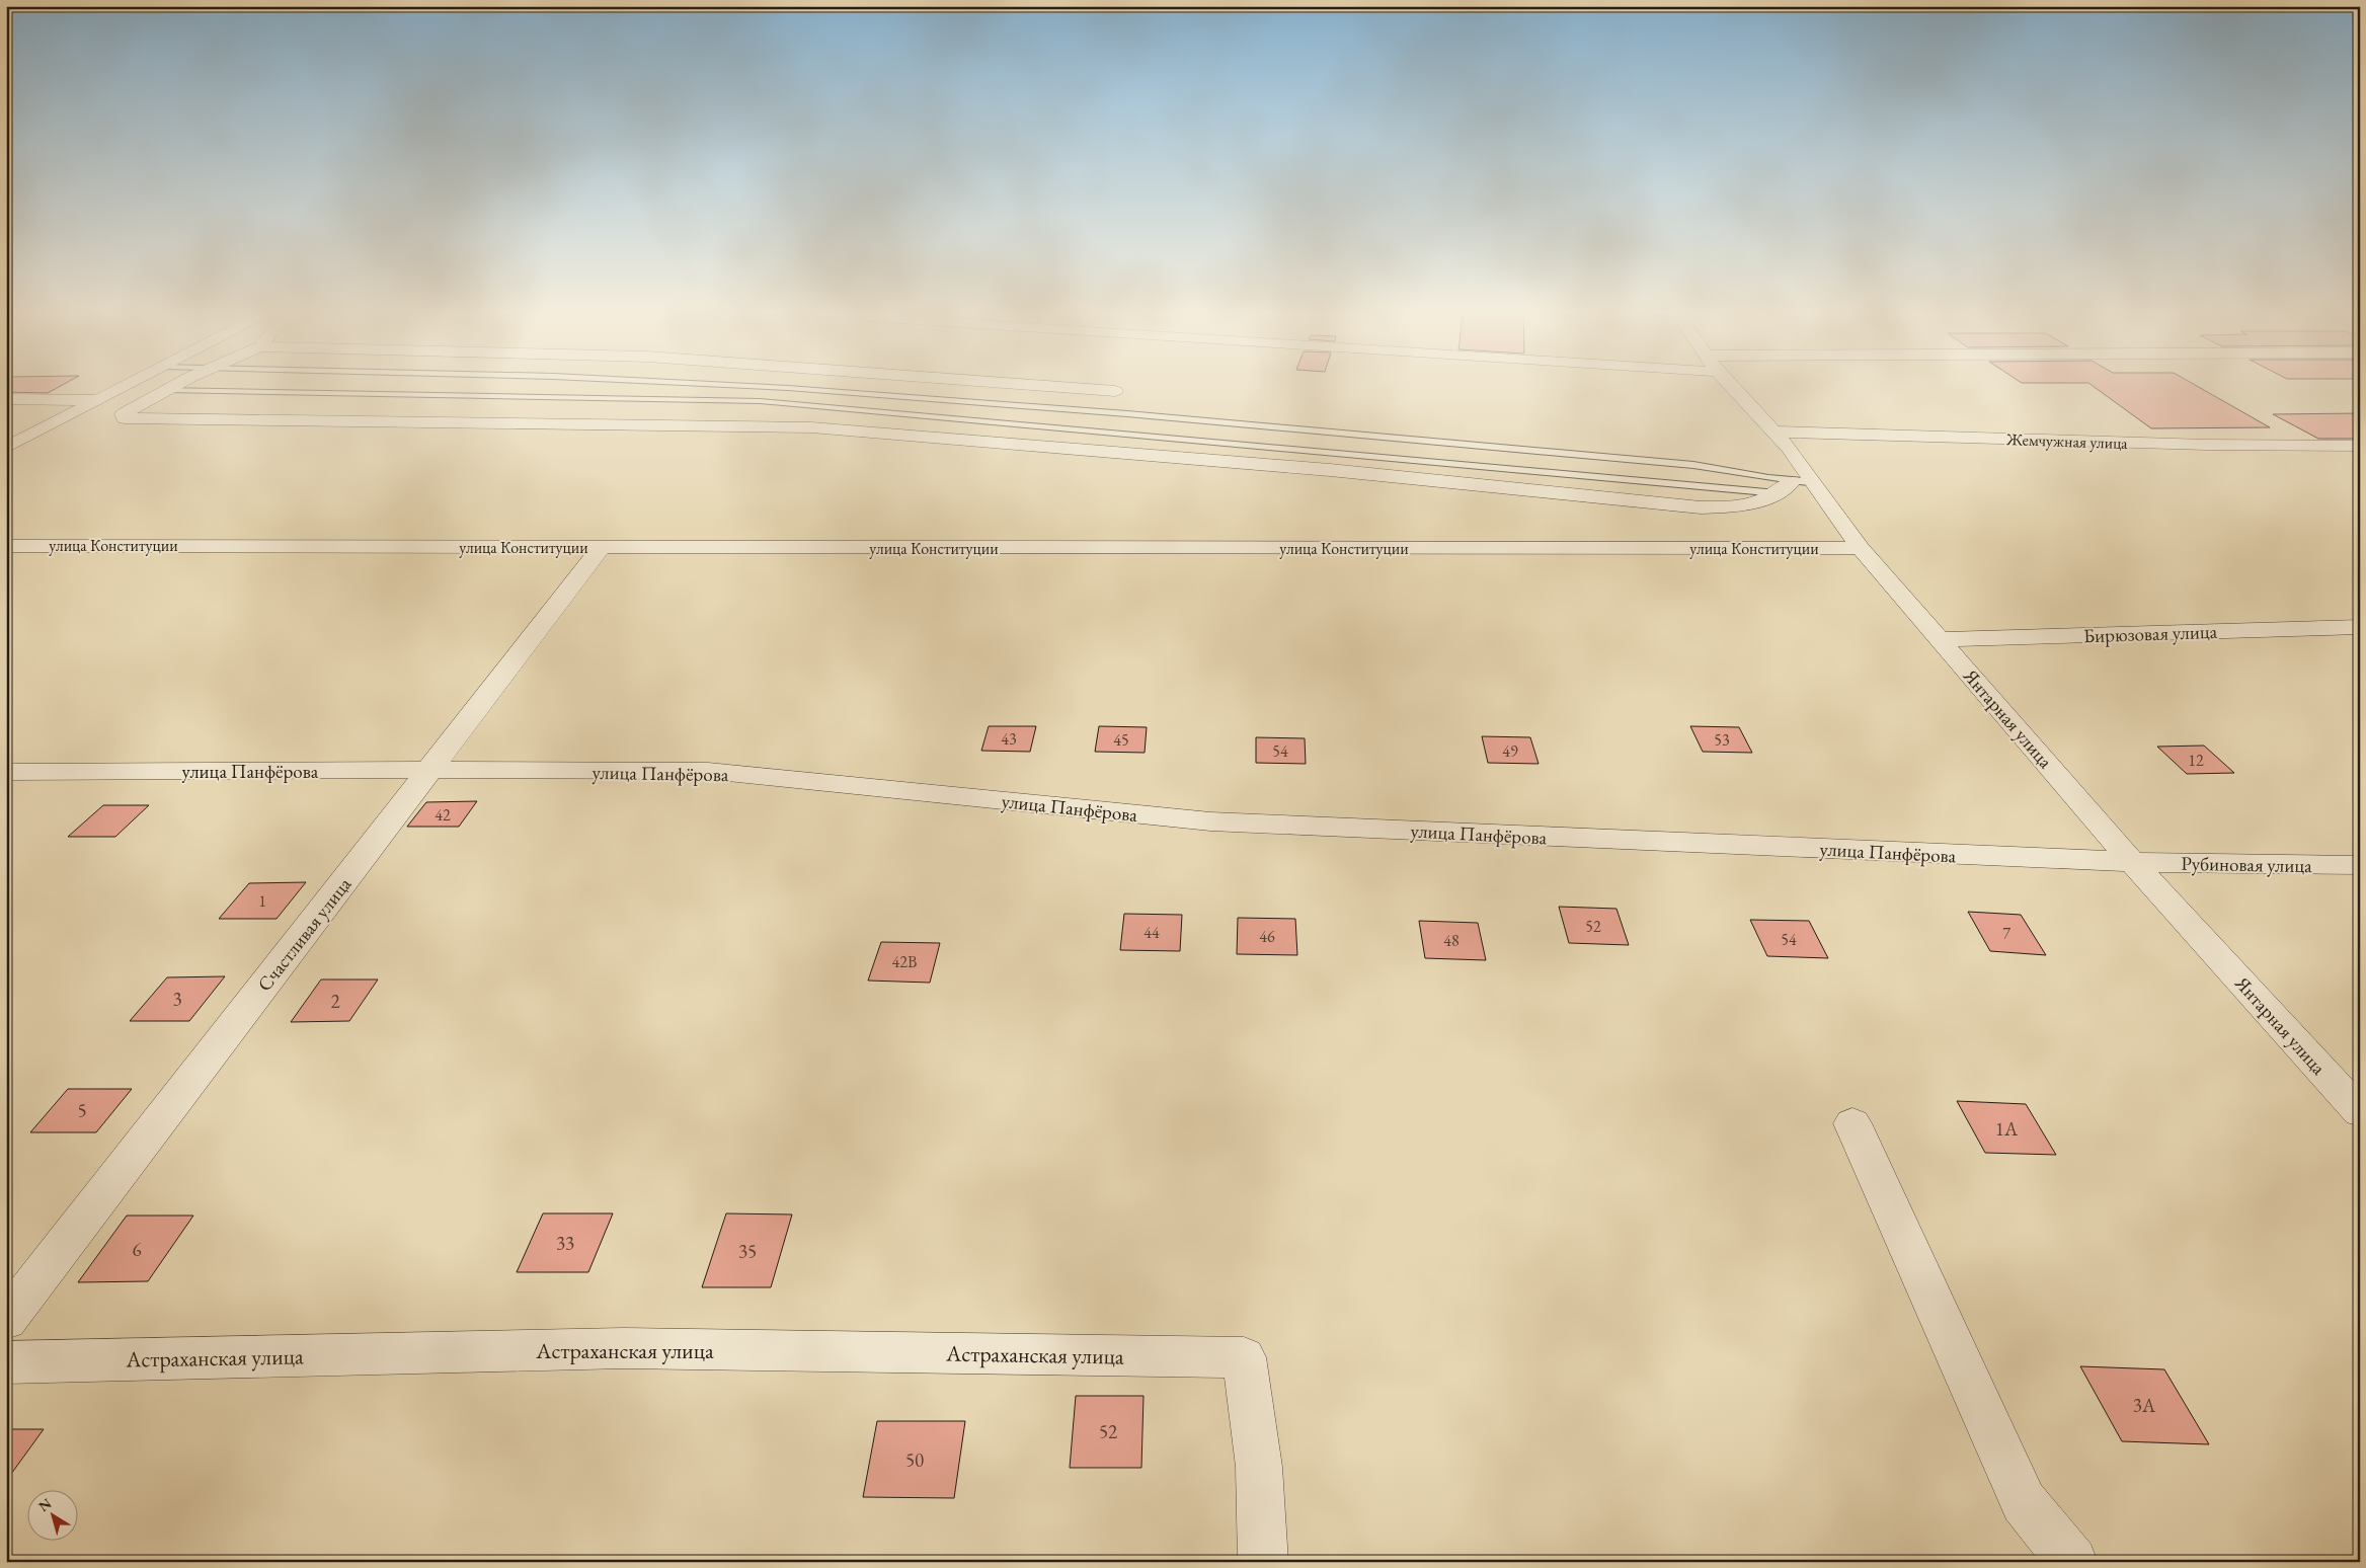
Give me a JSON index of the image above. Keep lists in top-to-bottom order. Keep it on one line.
{"streets":{"street":["Жемчужная улица","улица Конституции","Бирюзовая улица","Янтарная улица","улица Панфёрова","Рубиновая улица","Счастливая улица","Астраханская улица"]},"crossings":[["Жемчужная улица","Янтарная улица"],["улица Конституции","Янтарная улица"],["улица Конституции","Счастливая улица"],["Бирюзовая улица","Янтарная улица"],["Янтарная улица","улица Панфёрова"],["Янтарная улица","Рубиновая улица"],["улица Панфёрова","Рубиновая улица"],["улица Панфёрова","Счастливая улица"]],"house_numbers":["43","45","53","54","49","12","42","1","52","44","7","46","54","48","42В","3","2","5","1А","33","6","35","3А","52","50"],"north":"top left"}
